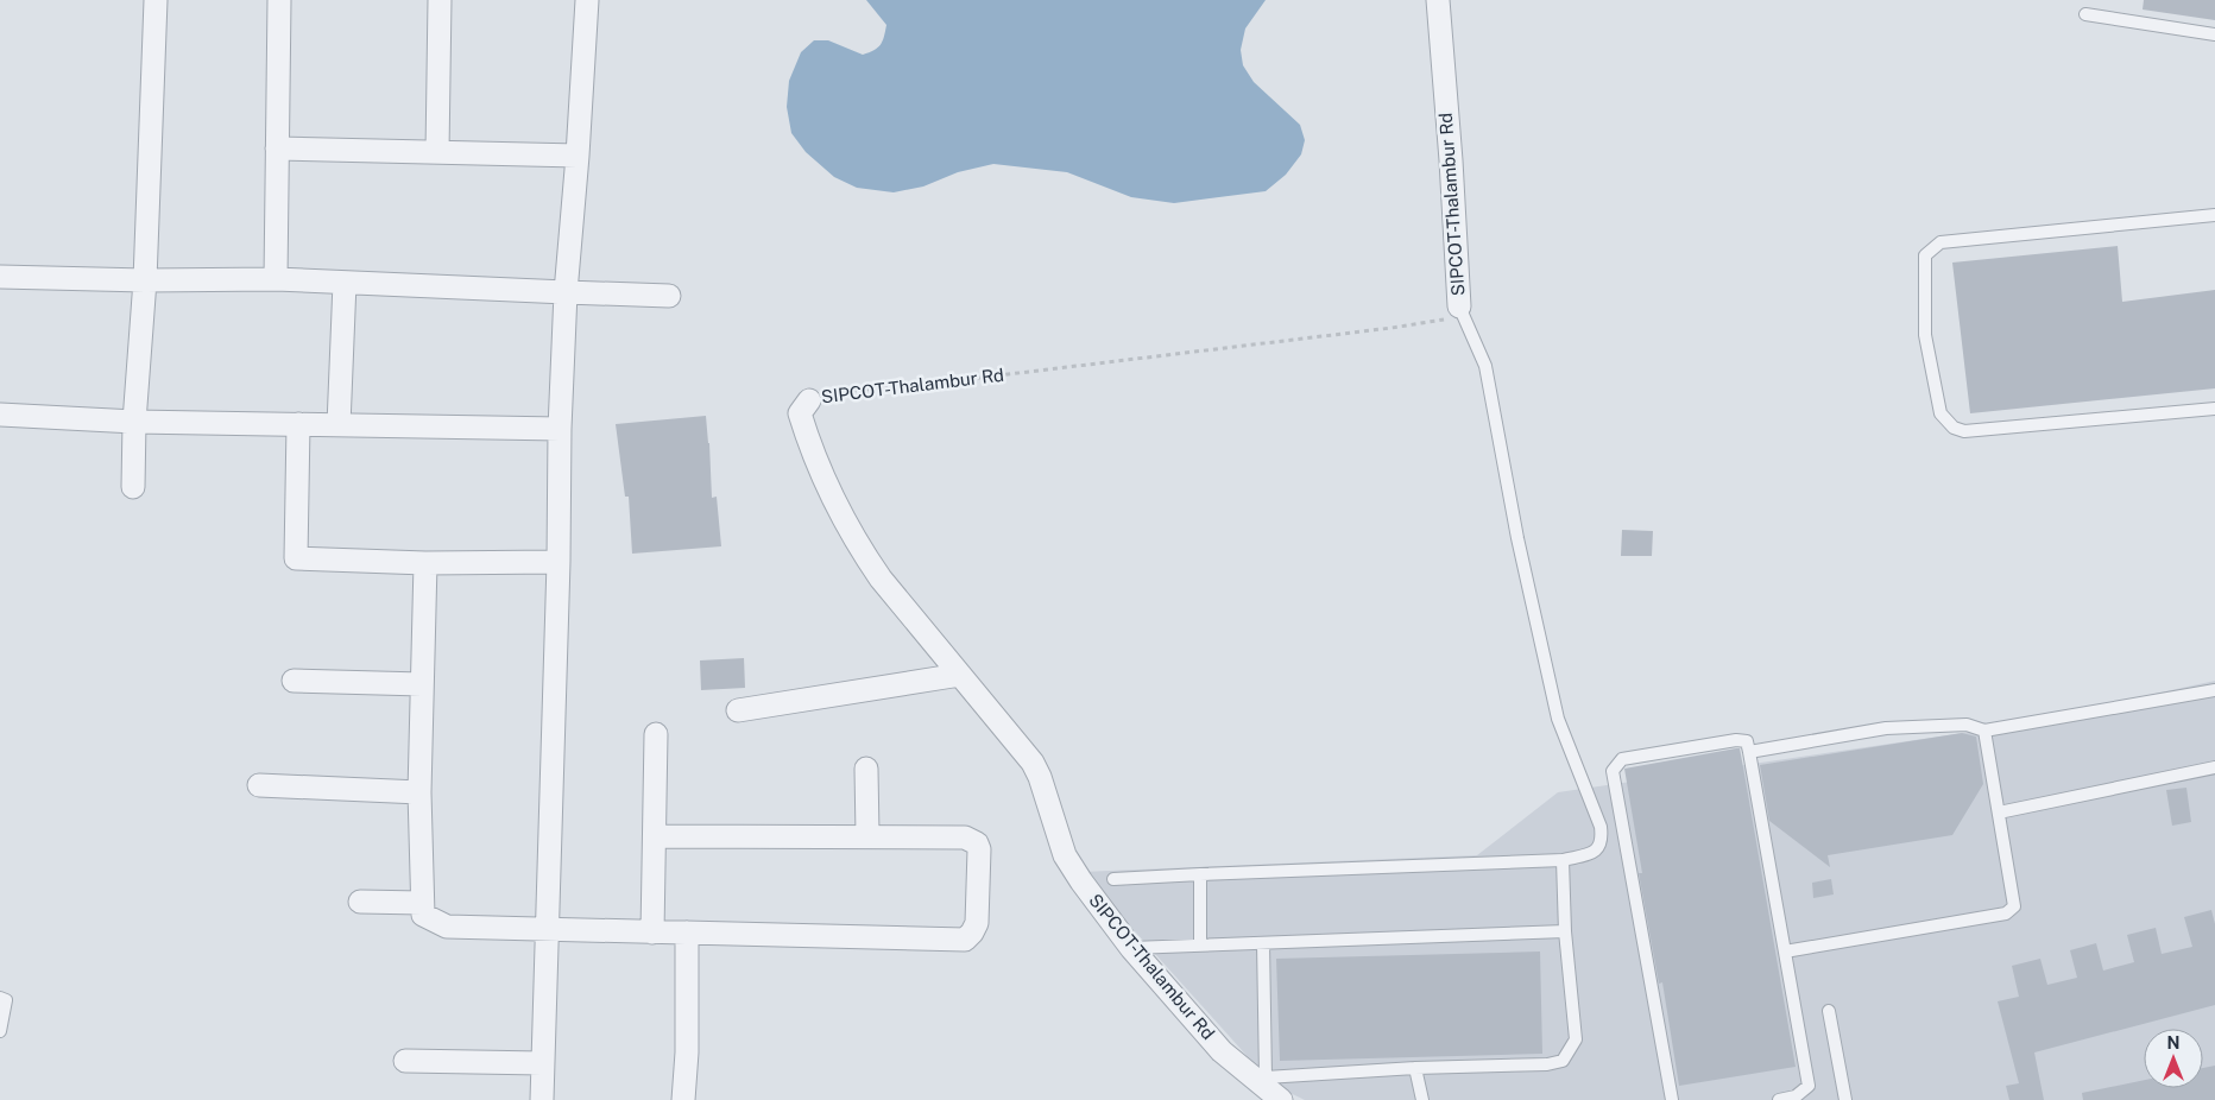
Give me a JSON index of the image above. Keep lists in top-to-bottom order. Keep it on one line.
{"streets":{"street":["SIPCOT-Thalambur Rd"]},"north":"top"}
